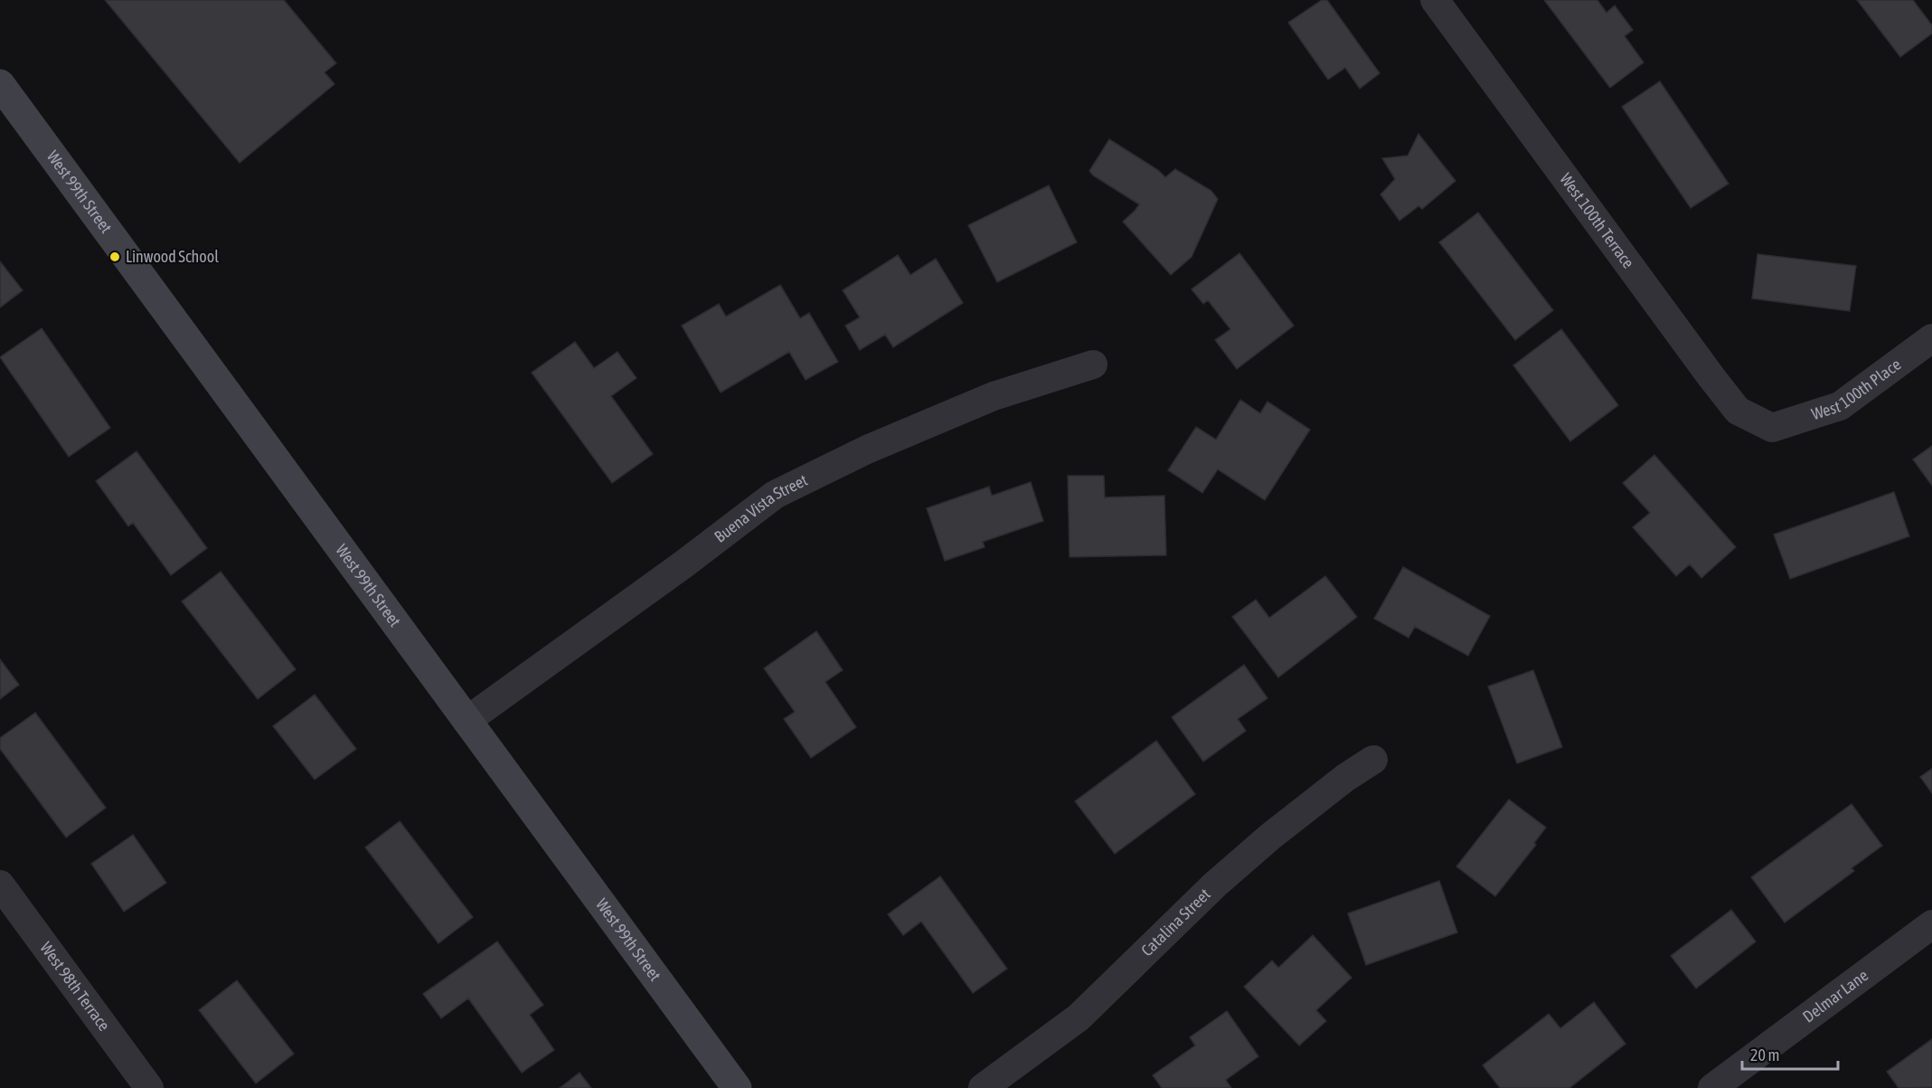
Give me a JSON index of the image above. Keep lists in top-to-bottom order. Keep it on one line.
{"streets":{"street":["West 99th Street","West 100th Terrace","West 100th Place","Buena Vista Street","Catalina Street","West 98th Terrace","Delmar Lane"]},"crossings":[["West 99th Street","Buena Vista Street"],["West 100th Terrace","West 100th Place"]],"places":["Linwood School"],"scale_bar":"20 m"}
